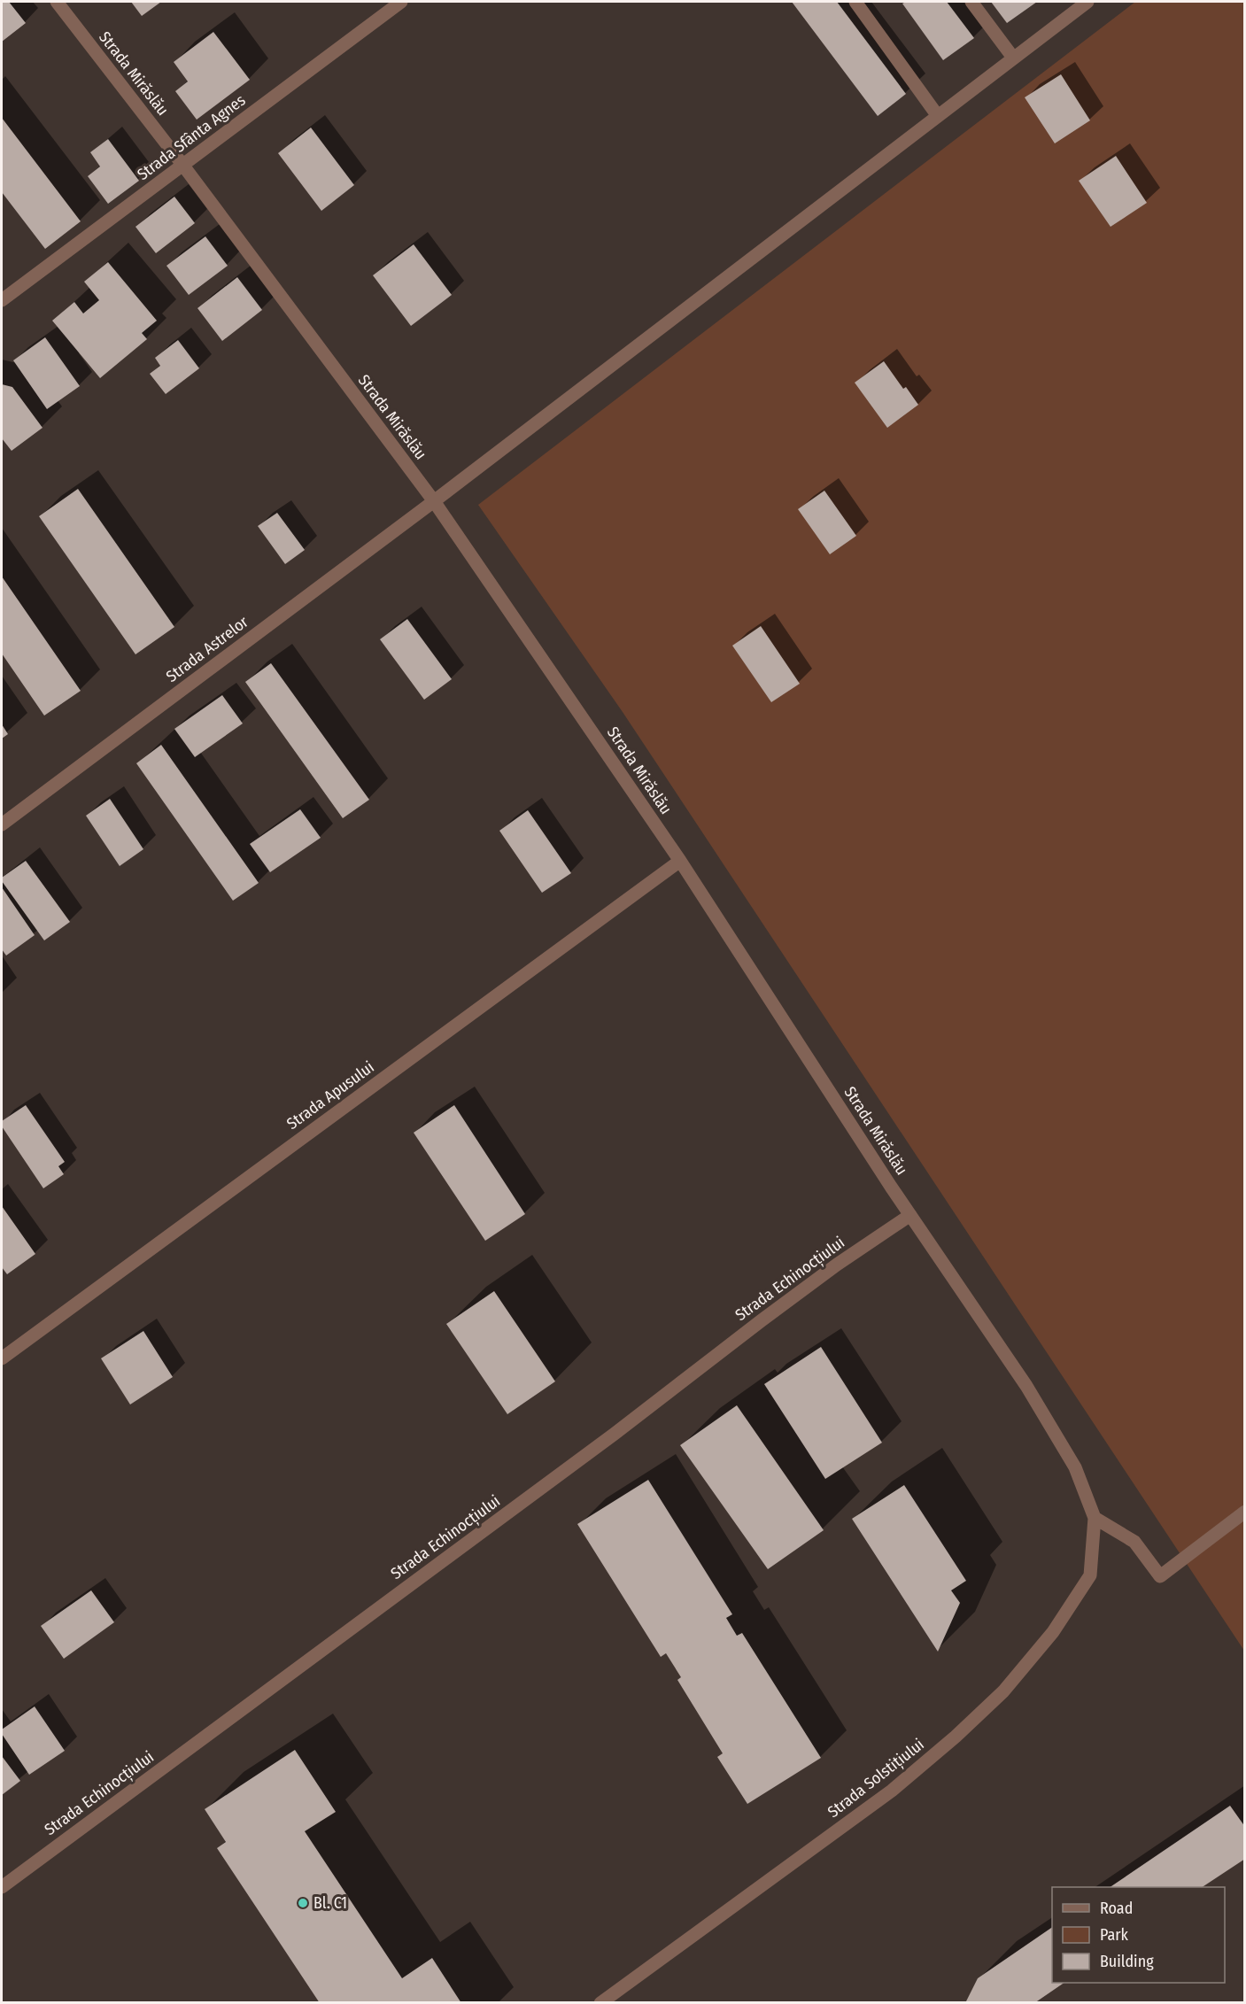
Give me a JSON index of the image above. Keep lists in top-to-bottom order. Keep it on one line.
{"streets":{"street":["Strada Mirăslău","Strada Sfânta Agnes","Strada Astrelor","Strada Apusului","Strada Echinocțiului","Strada Solstițiului"]},"crossings":[["Strada Mirăslău","Strada Sfânta Agnes"],["Strada Mirăslău","Strada Astrelor"],["Strada Mirăslău","Strada Apusului"],["Strada Mirăslău","Strada Echinocțiului"],["Strada Mirăslău","Strada Solstițiului"]],"places":["Bl. C1"],"legend":["Road","Park","Building"]}
